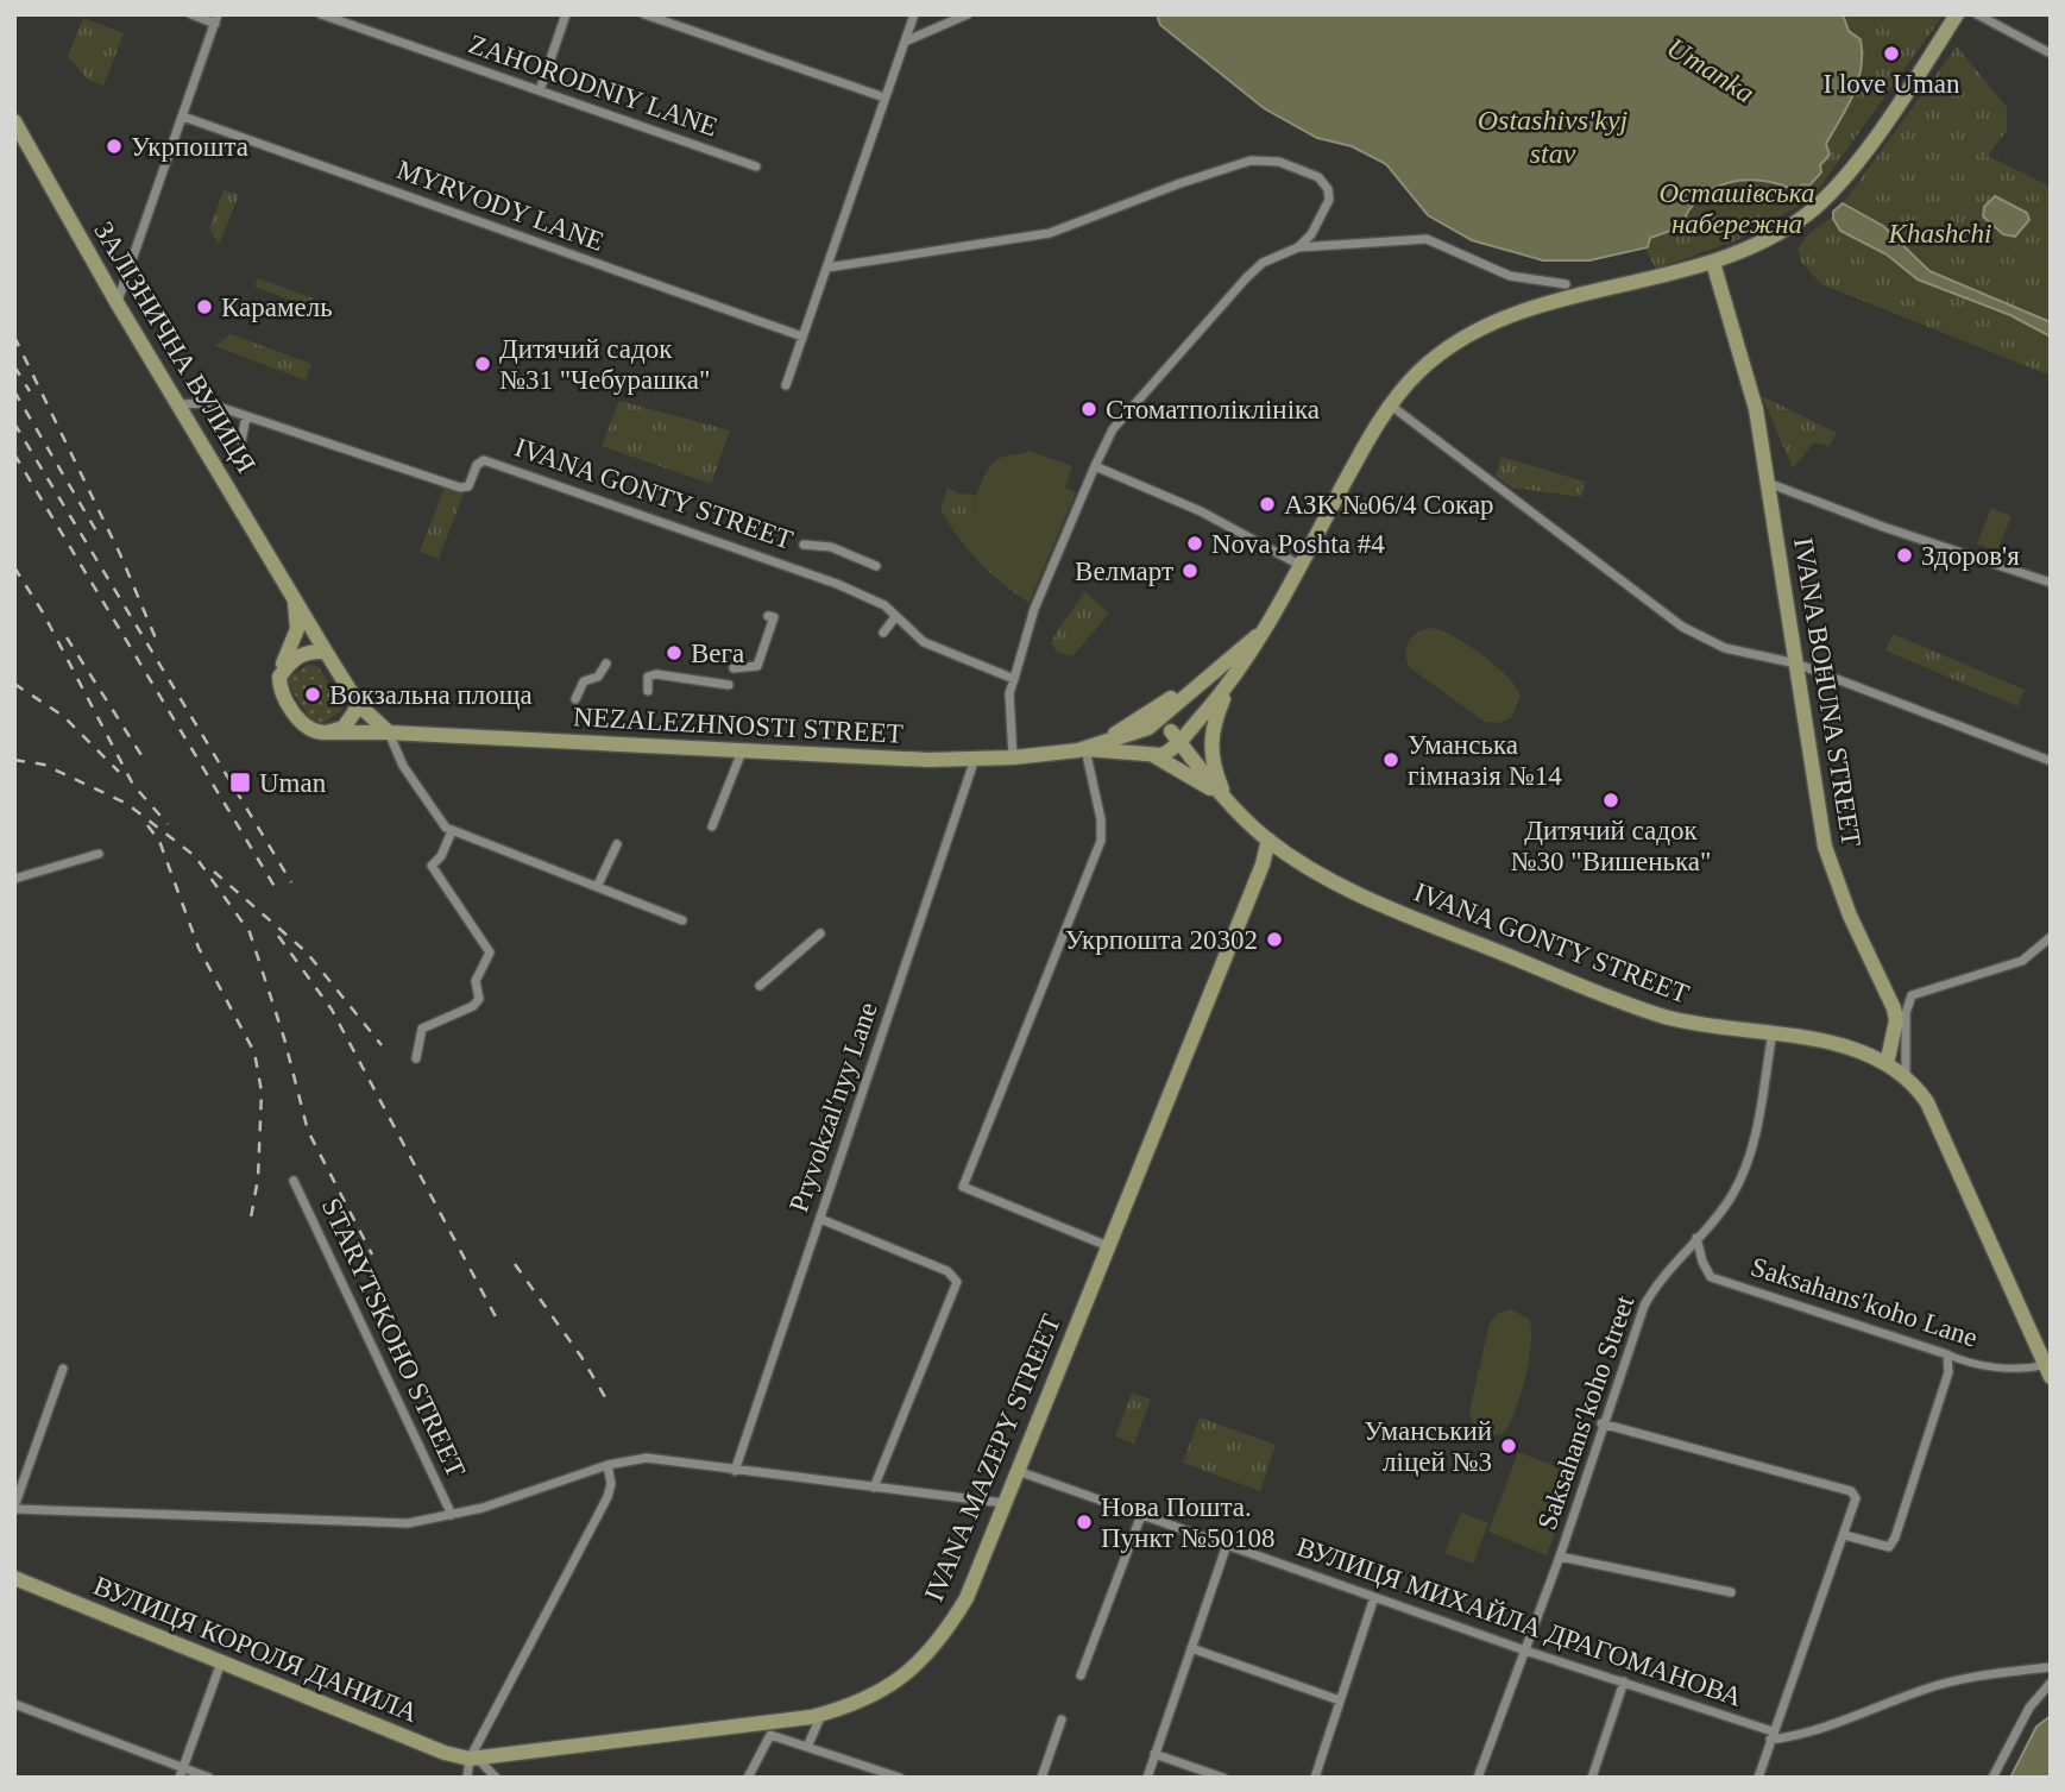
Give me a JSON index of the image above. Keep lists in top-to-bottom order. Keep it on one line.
{"streets":{"main road":["ЗАЛІЗНИЧНА ВУЛИЦЯ","IVANA GONTY STREET","IVANA BOHUNA STREET","NEZALEZHNOSTI STREET","IVANA MAZEPY STREET","ВУЛИЦЯ КОРОЛЯ ДАНИЛА"],"street":["ZAHORODNIY LANE","MYRVODY LANE","Pryvokzalʹnyy Lane","Saksahansʹkoho Lane","STARYTSKOHO STREET","Saksahansʹkoho Street","ВУЛИЦЯ МИХАЙЛА ДРАГОМАНОВА"]},"crossings":[["ЗАЛІЗНИЧНА ВУЛИЦЯ","IVANA GONTY STREET"],["IVANA GONTY STREET","IVANA BOHUNA STREET"],["IVANA GONTY STREET","NEZALEZHNOSTI STREET"],["IVANA GONTY STREET","Saksahansʹkoho Street"],["IVANA GONTY STREET","IVANA MAZEPY STREET"],["IVANA BOHUNA STREET","NEZALEZHNOSTI STREET"],["NEZALEZHNOSTI STREET","Pryvokzalʹnyy Lane"],["Saksahansʹkoho Lane","Saksahansʹkoho Street"],["Saksahansʹkoho Street","ВУЛИЦЯ МИХАЙЛА ДРАГОМАНОВА"],["IVANA MAZEPY STREET","ВУЛИЦЯ МИХАЙЛА ДРАГОМАНОВА"],["IVANA MAZEPY STREET","ВУЛИЦЯ КОРОЛЯ ДАНИЛА"]],"water":["Umanka","Ostashivs'kyj stav"],"parks":["Осташівська набережна","Khashchi"],"places":{"other":["I love Uman","Укрпошта","Карамель","Дитячий садок №31 \"Чебурашка\"","Стоматполіклініка","АЗК №06/4 Сокар","Nova Poshta #4","Здоров'я","Велмарт","Вега","Вокзальна площа","Уманська гімназія №14","Дитячий садок №30 \"Вишенька\"","Укрпошта 20302","Уманський ліцей №3","Нова Пошта. Пункт №50108"],"transit":["Uman"]}}
